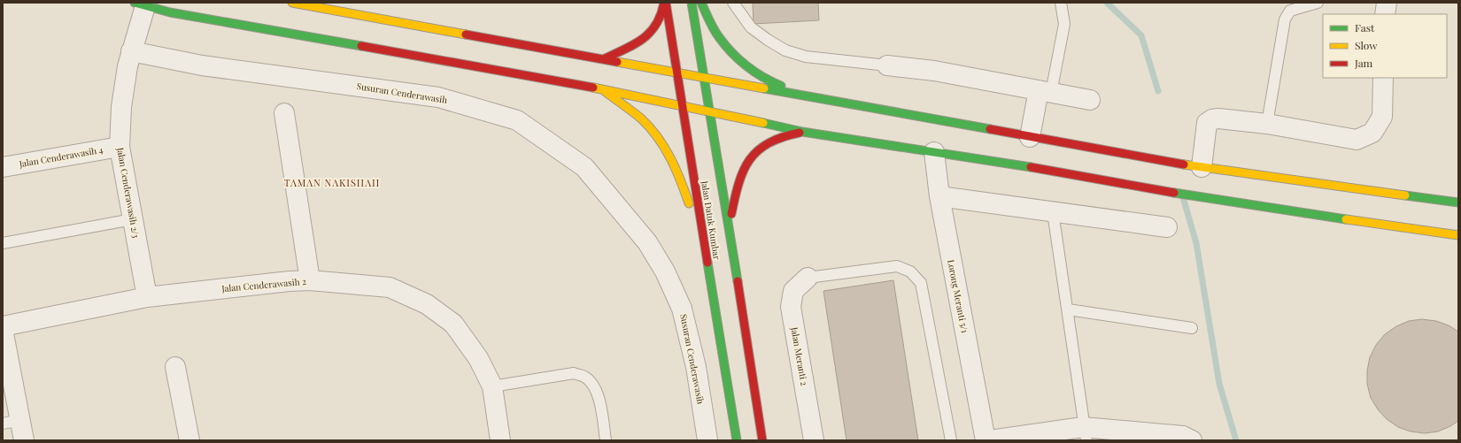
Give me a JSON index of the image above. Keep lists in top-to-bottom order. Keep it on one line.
{"streets":{"main road":["Jalan Datuk Kumbar"],"street":["Susuran Cenderawasih","Jalan Cenderawasih 4","Jalan Cenderawasih 2/3","Jalan Cenderawasih 2","Lorong Meranti 5/1","Jalan Meranti 2"]},"crossings":[["Susuran Cenderawasih","Jalan Cenderawasih 2/3"],["Jalan Cenderawasih 4","Jalan Cenderawasih 2/3"],["Jalan Cenderawasih 2/3","Jalan Cenderawasih 2"]],"districts":["TAMAN NAKISHAH"],"legend":["Fast","Slow","Jam"]}
